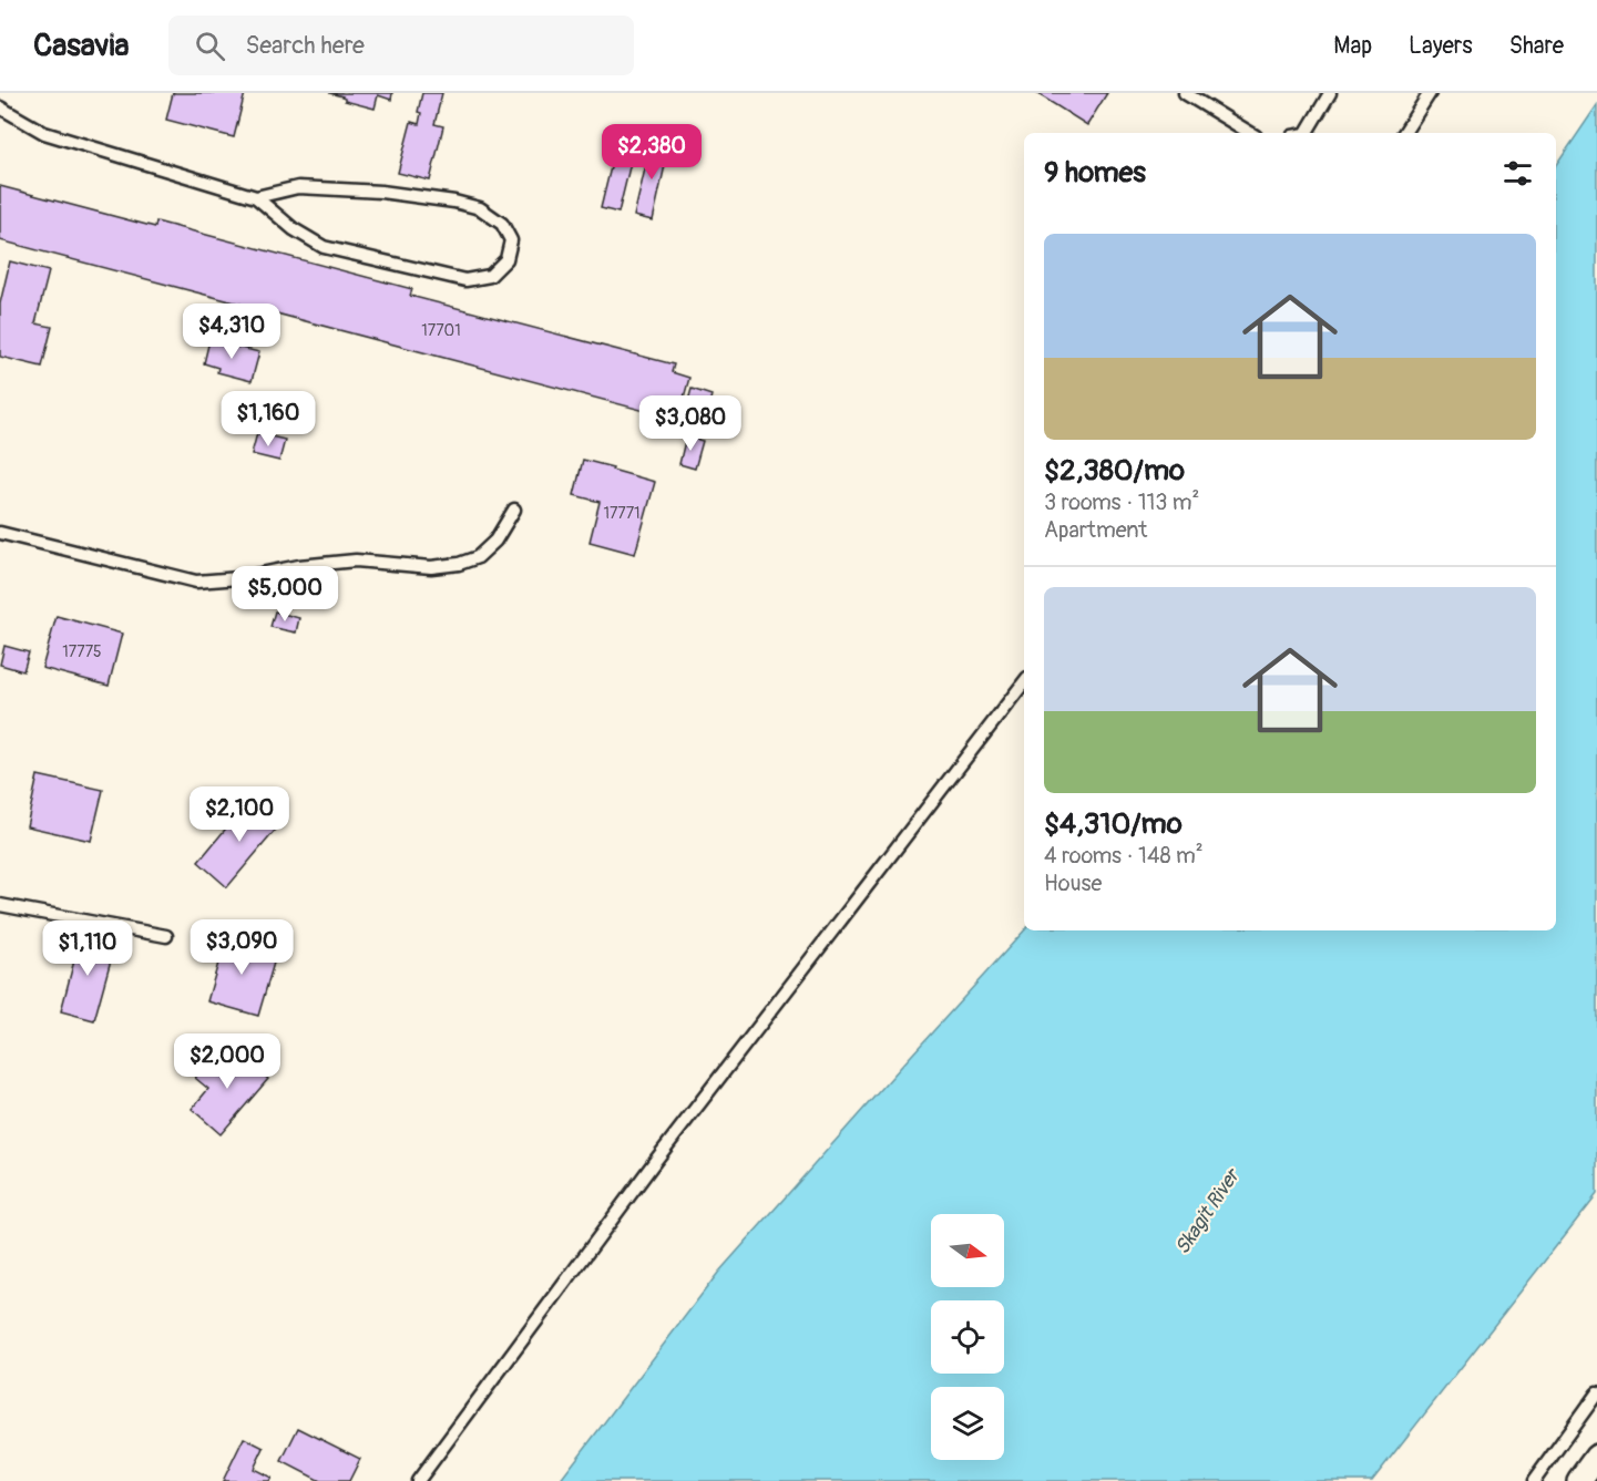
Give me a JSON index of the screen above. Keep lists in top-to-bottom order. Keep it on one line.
{"water":["Skagit River"],"house_numbers":["17701","17771","17775"],"north":"right","page":{"header":"Casavia","search":"Search here","nav":["Map","Layers","Share"],"price":["$2,380","$4,310","$1,160","$3,080","$5,000","$2,100","$3,090","$1,110","$2,000"],"heading":"9 homes","list":[{"name":"$2,380/mo","note":"3 rooms · 113 m² · Apartment"},{"name":"$4,310/mo","note":"4 rooms · 148 m² · House"}]}}
